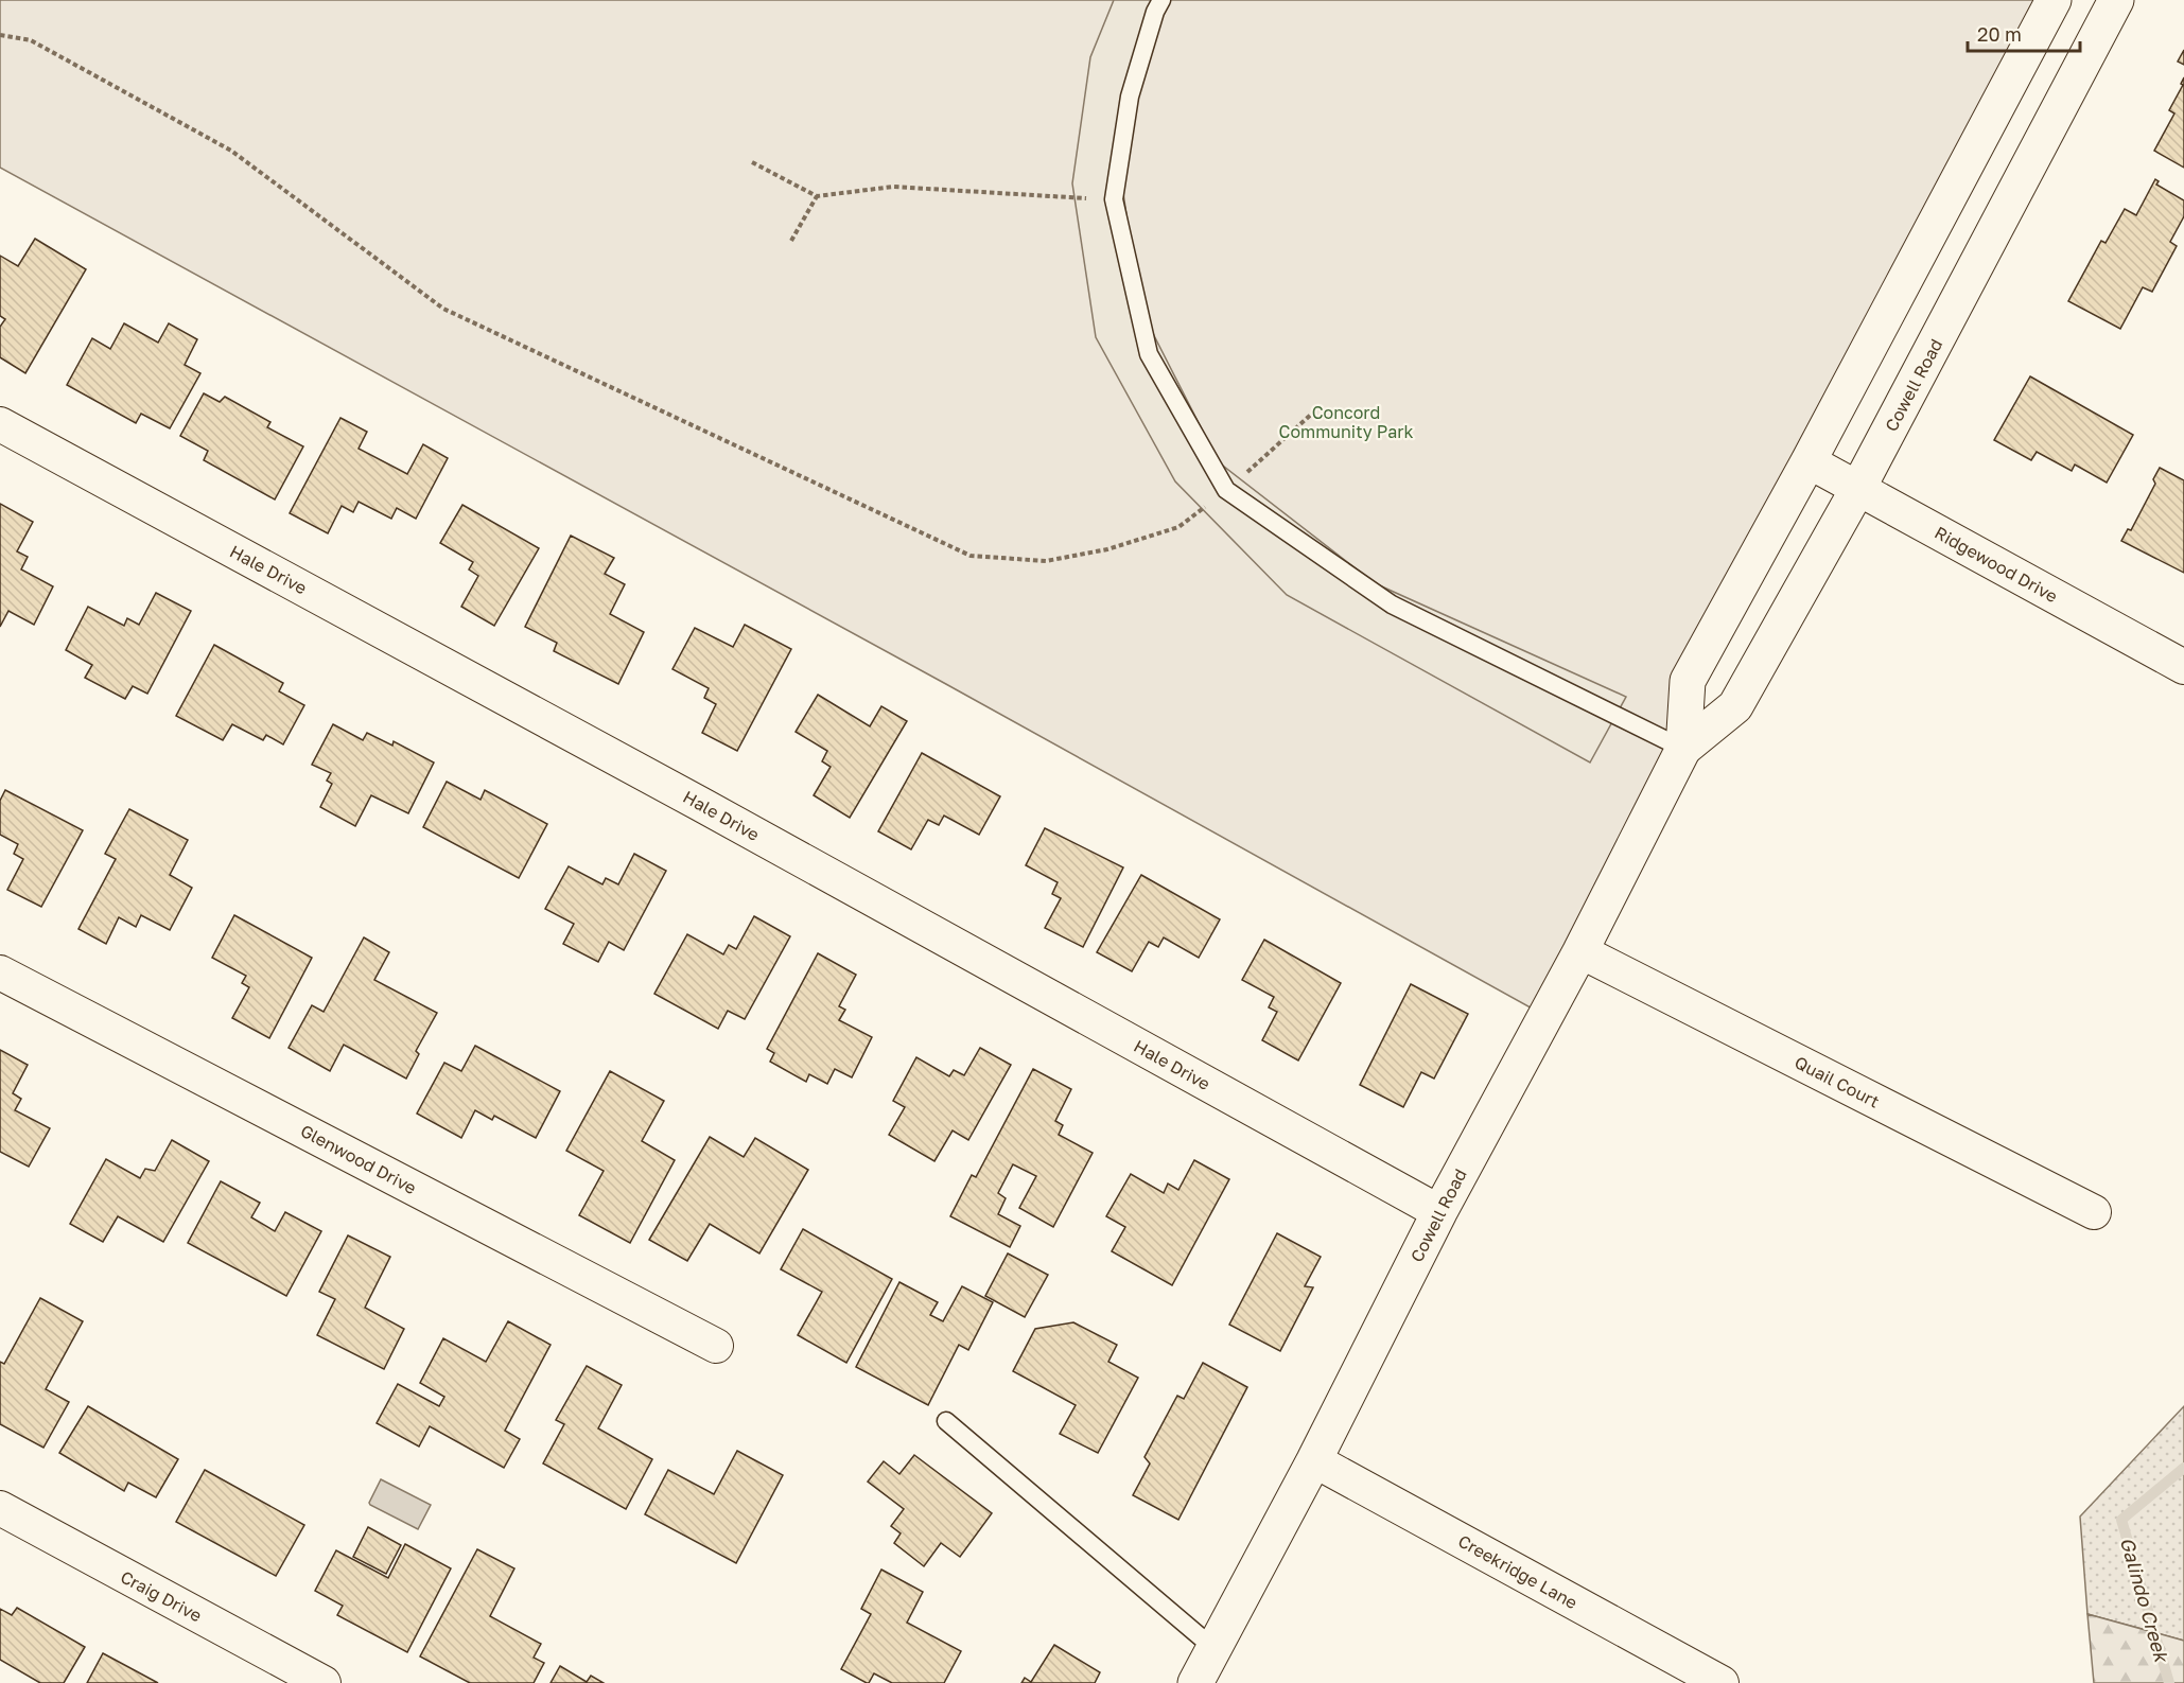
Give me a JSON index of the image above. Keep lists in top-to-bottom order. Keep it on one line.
{"streets":{"street":["Cowell Road","Ridgewood Drive","Hale Drive","Quail Court","Glenwood Drive","Creekridge Lane","Craig Drive"]},"crossings":[["Cowell Road","Ridgewood Drive"],["Cowell Road","Hale Drive"],["Cowell Road","Quail Court"],["Cowell Road","Creekridge Lane"]],"water":["Galindo Creek"],"parks":["Concord Community Park"],"scale_bar":"20 m"}
